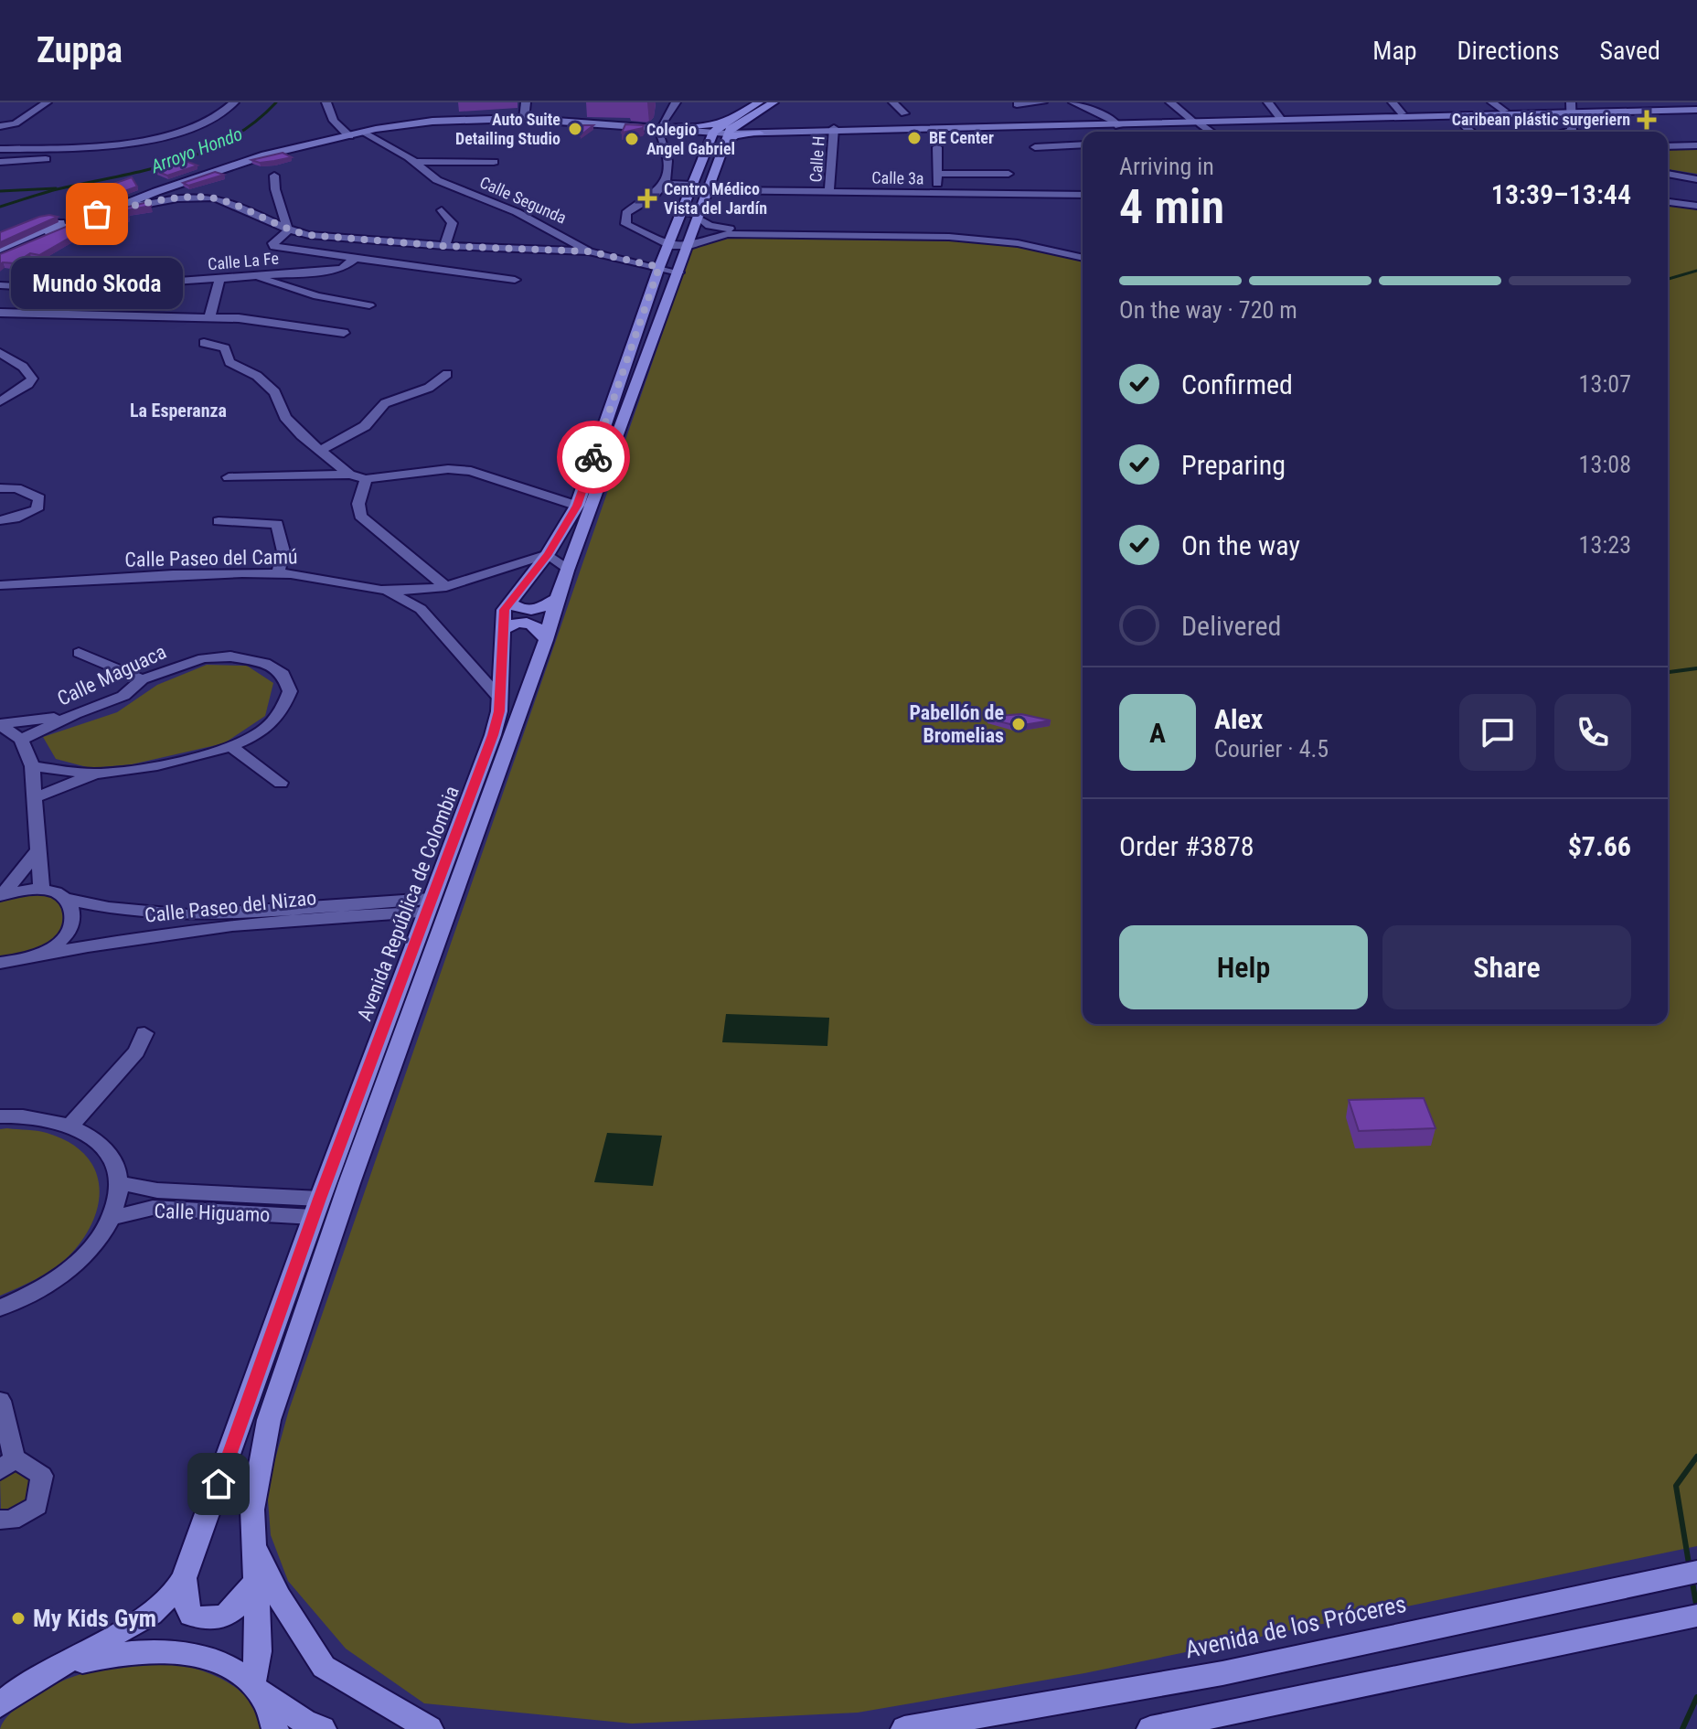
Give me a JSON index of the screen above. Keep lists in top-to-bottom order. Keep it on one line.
{"streets":{"main road":["Avenida República de Colombia","Avenida de los Próceres"],"street":["Calle H","Calle 3a","Calle Segunda","Calle La Fe","Calle Paseo del Camú","Calle Maguaca","Calle Paseo del Nizao","Calle Higuamo"]},"crossings":[["Calle H","Calle 3a"],["Calle 3a","Avenida República de Colombia"],["Calle Segunda","Avenida República de Colombia"],["Calle Paseo del Camú","Avenida República de Colombia"],["Avenida República de Colombia","Calle Paseo del Nizao"],["Avenida República de Colombia","Calle Higuamo"]],"districts":["La Esperanza"],"water":["Arroyo Hondo"],"places":{"health":["Caribean plástic surgeriern","Centro Médico Vista del Jardín"],"other":["Auto Suite Detailing Studio","BE Center","Colegio Angel Gabriel","Mundo Skoda","Pabellón de Bromelias","My Kids Gym"]},"page":{"header":"Zuppa","nav":["Map","Directions","Saved"],"heading":["4 min","Arriving in","13:39–13:44"],"panel":["Alex","Courier · 4.5","Order #3878","$7.66"],"bar":"On the way · 720 m","bubble":"Mundo Skoda","list":[["Confirmed","13:07"],["Preparing","13:08"],["On the way","13:23"],"Delivered"],"round":"A","buttons":["Help","Share"]}}
